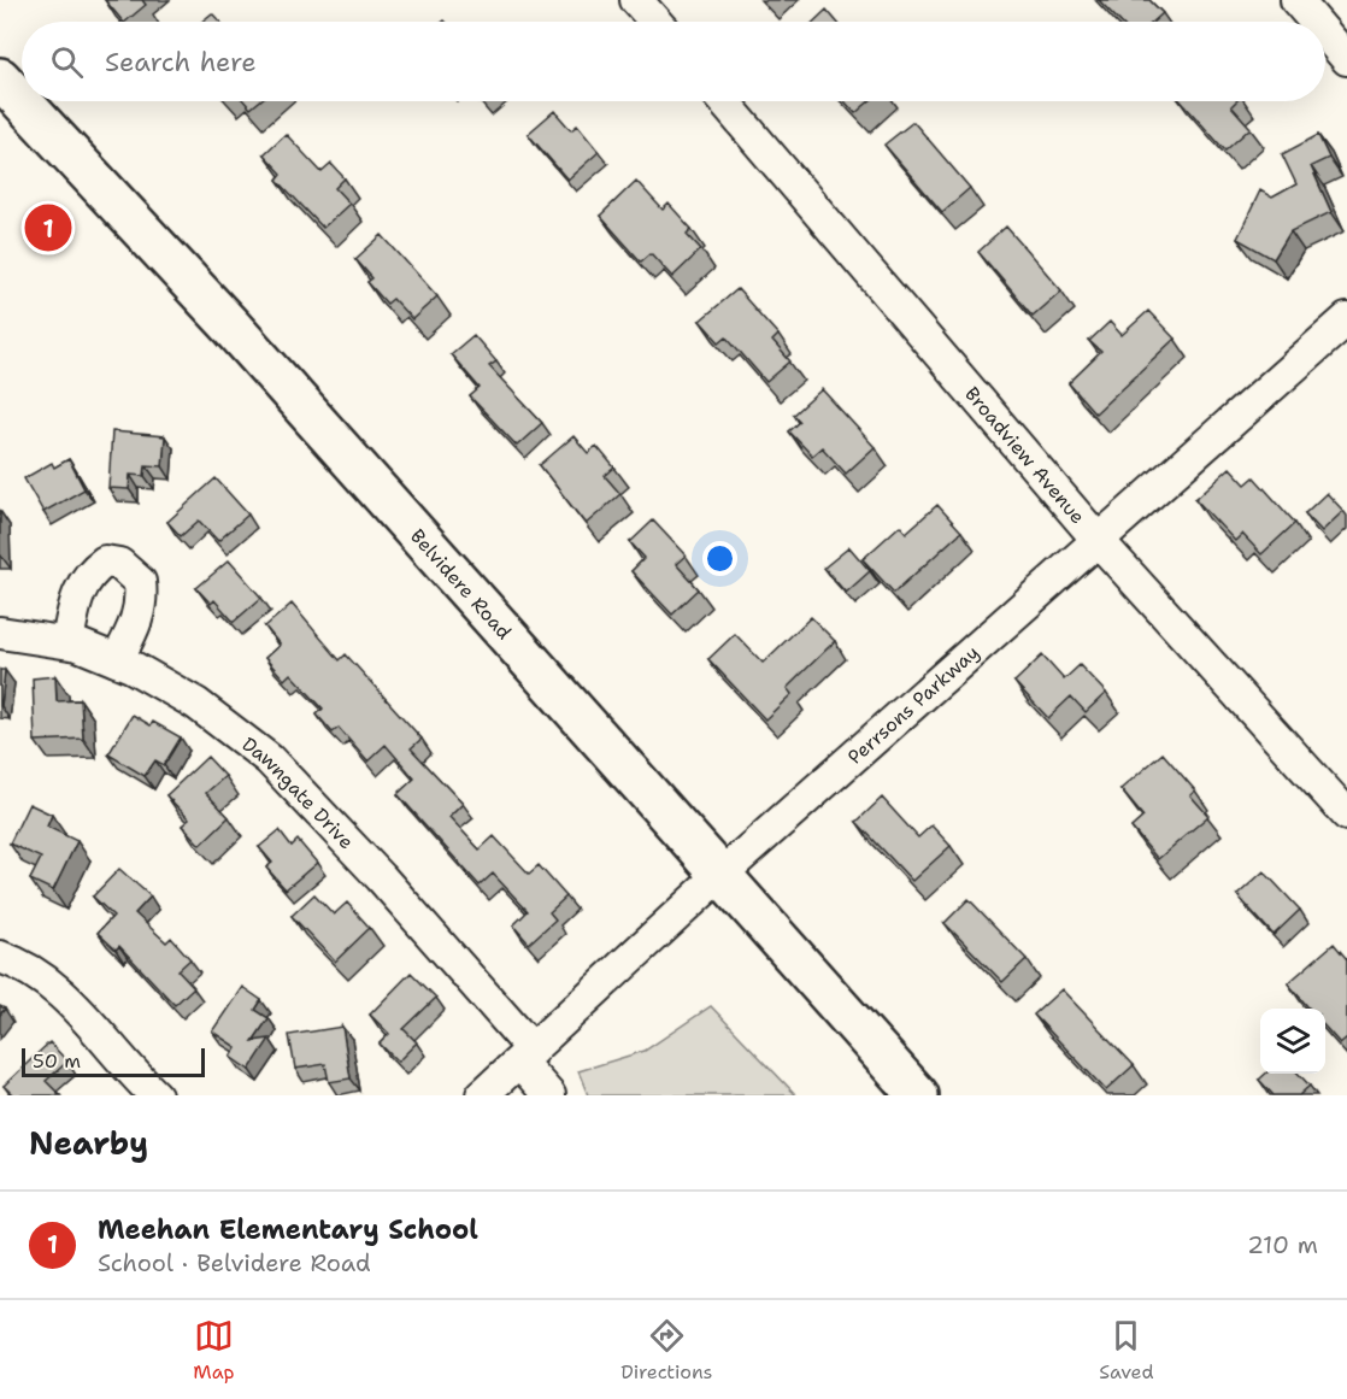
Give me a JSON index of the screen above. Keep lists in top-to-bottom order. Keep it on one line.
{"streets":{"main road":["Belvidere Road"],"street":["Broadview Avenue","Perrsons Parkway","Dawngate Drive"]},"crossings":[["Broadview Avenue","Perrsons Parkway"],["Belvidere Road","Perrsons Parkway"],["Perrsons Parkway","Dawngate Drive"]],"scale_bar":"50 m","page":{"search":"Search here","pins":"1","scale":"50 m","heading":"Nearby","list":[{"mark":"1","name":"Meehan Elementary School","note":"School · Belvidere Road","value":"210 m"}],"nav":["Map","Directions","Saved"]}}
